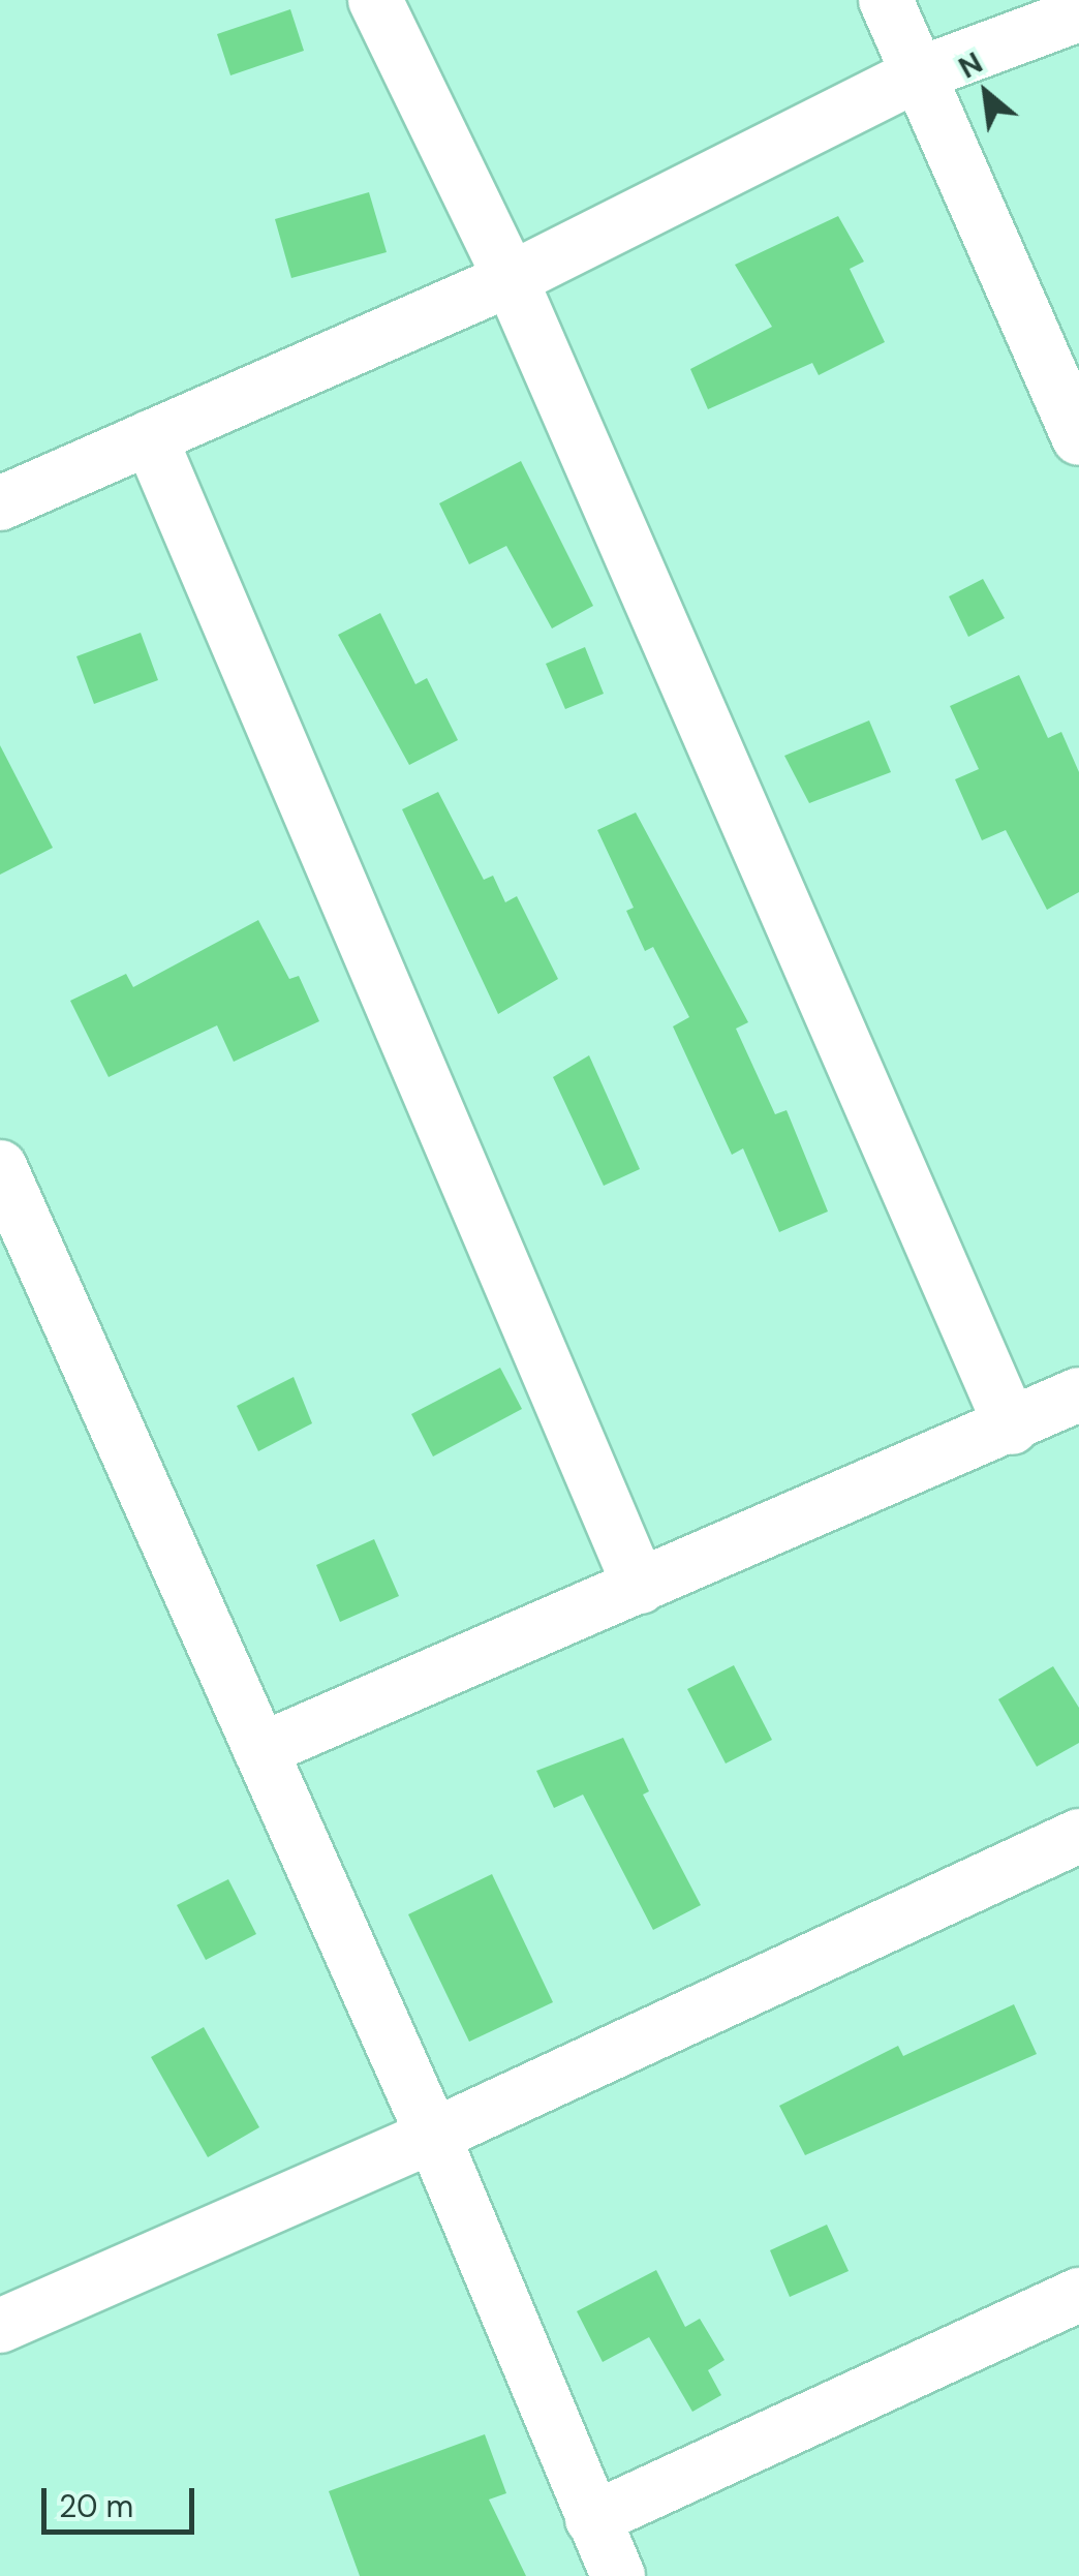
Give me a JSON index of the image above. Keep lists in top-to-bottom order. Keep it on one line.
{"scale_bar":"20 m","north":"top left"}
